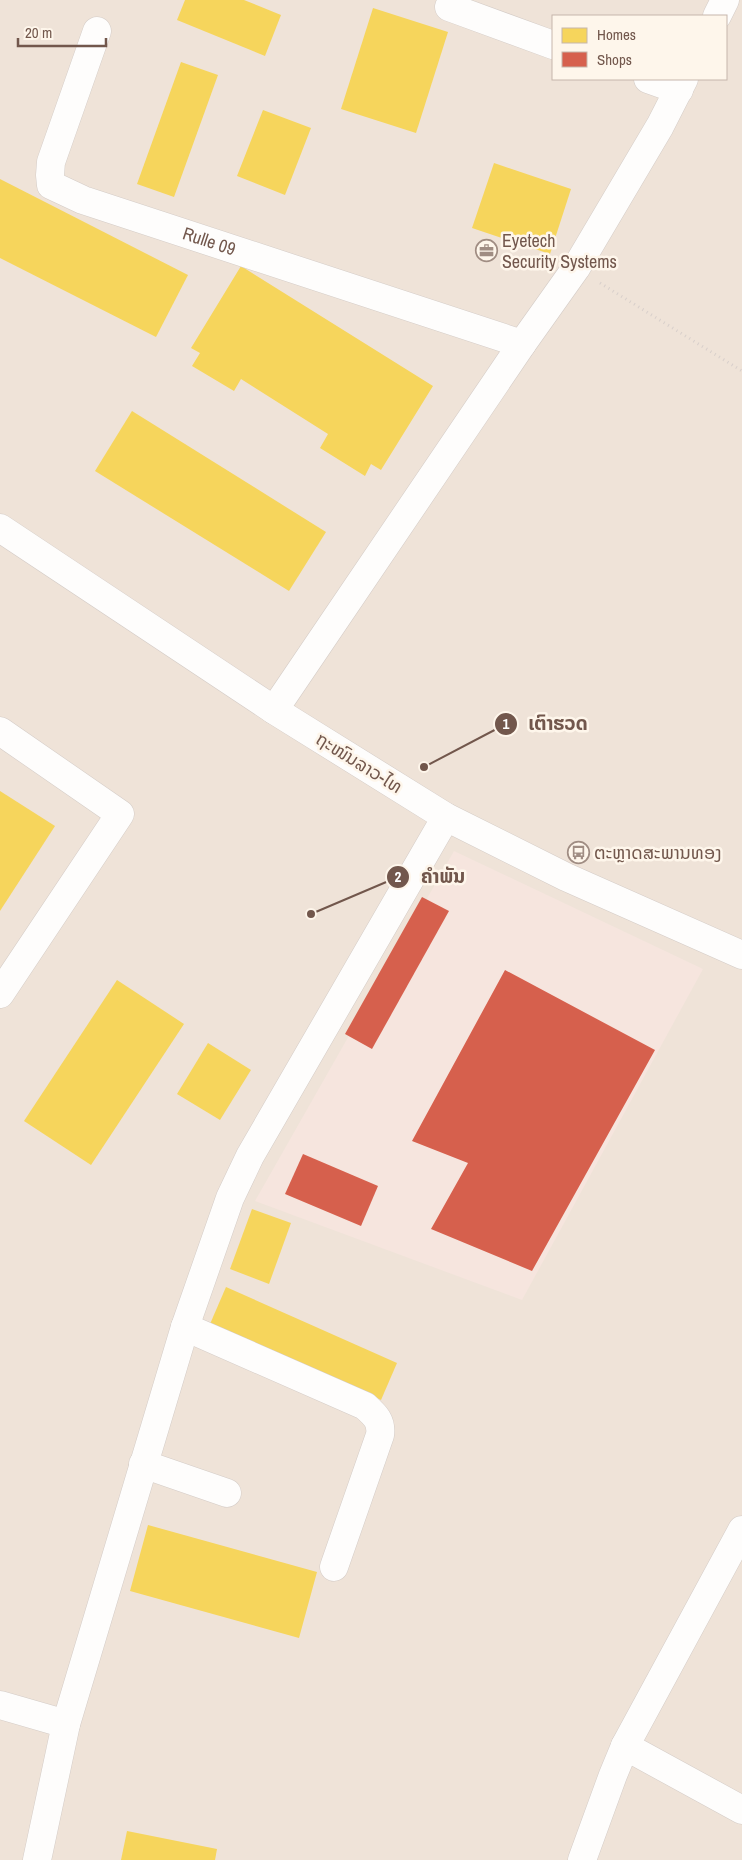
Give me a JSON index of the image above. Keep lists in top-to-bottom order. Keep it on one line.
{"streets":{"street":["Rulle 09","ຖະໜົນລາວ-ໄທ"]},"places":{"office":["Eyetech Security Systems"],"other":["ເຕົາຮວດ","ຄໍາພັນ"],"bus stop":["ຕະຫຼາດສະພານທອງ"]},"legend":["Homes","Shops"],"scale_bar":"20 m"}
